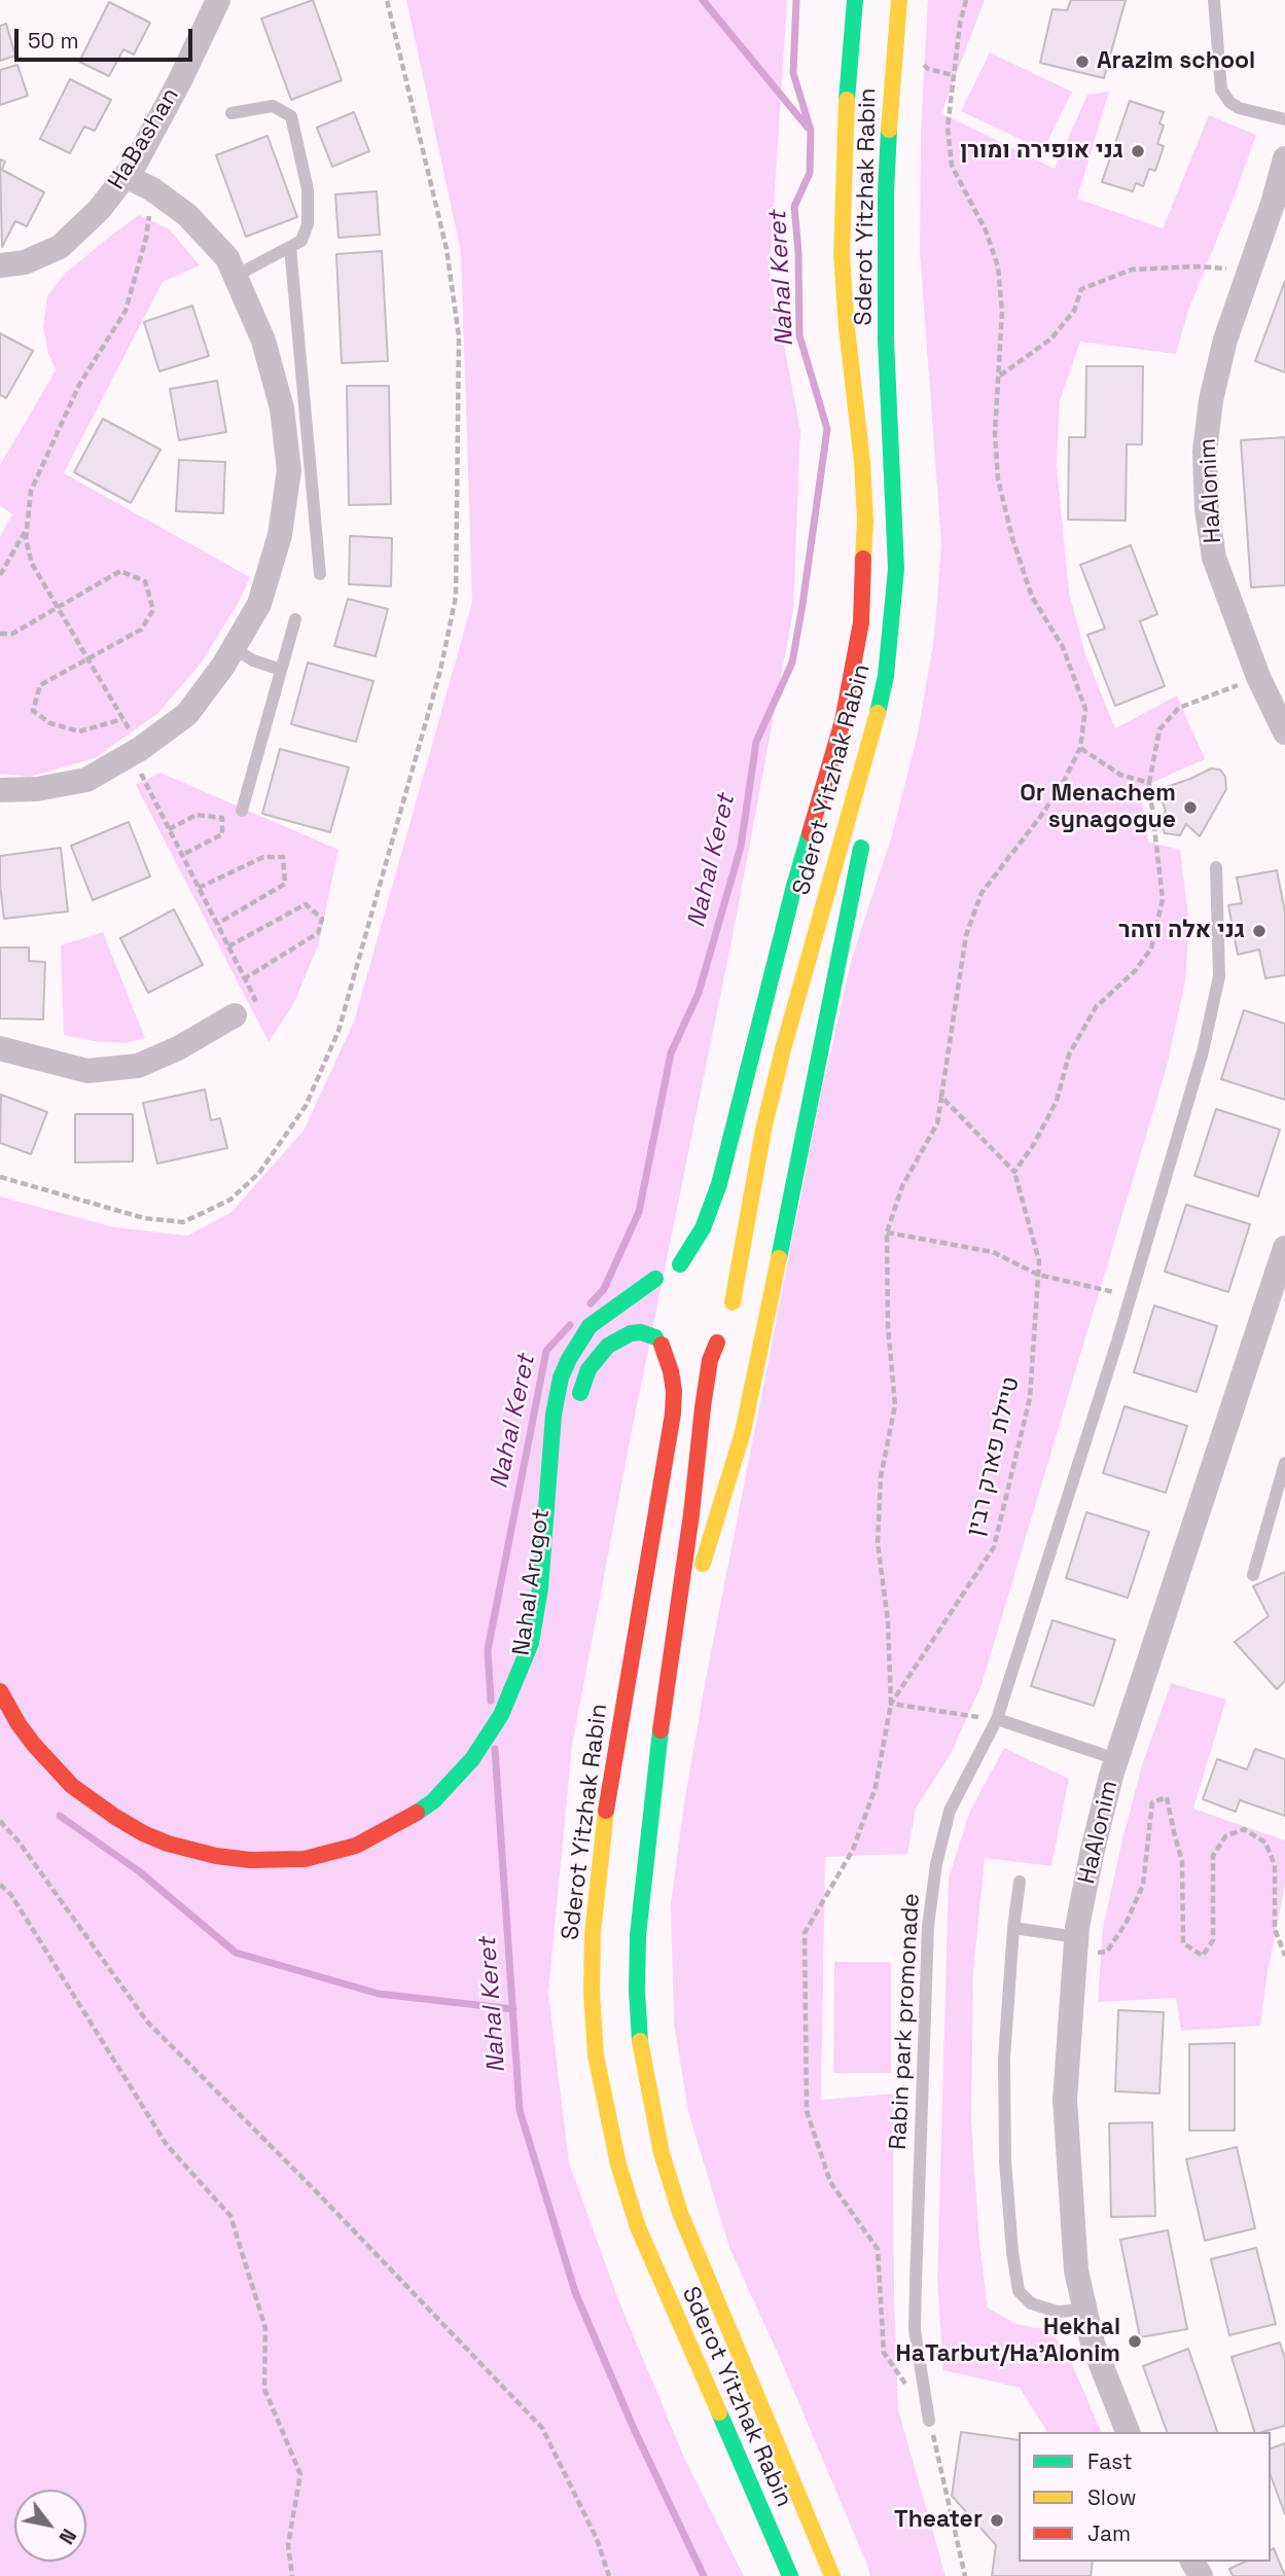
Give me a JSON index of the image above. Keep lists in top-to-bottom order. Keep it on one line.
{"streets":{"main road":["Sderot Yitzhak Rabin","Nahal Arugot"],"street":["HaBashan","HaAlonim"],"lane":["Rabin park promonade"],"path":["טיילת פארק רבין"]},"crossings":[["Sderot Yitzhak Rabin","Nahal Arugot"]],"water":["Nahal Keret"],"places":["Arazim school","גני אופירה ומורן","Or Menachem synagogue","גני אלה וזהר","Hekhal HaTarbut/Ha'Alonim","Theater"],"legend":["Fast","Slow","Jam"],"scale_bar":"50 m","north":"bottom right"}
